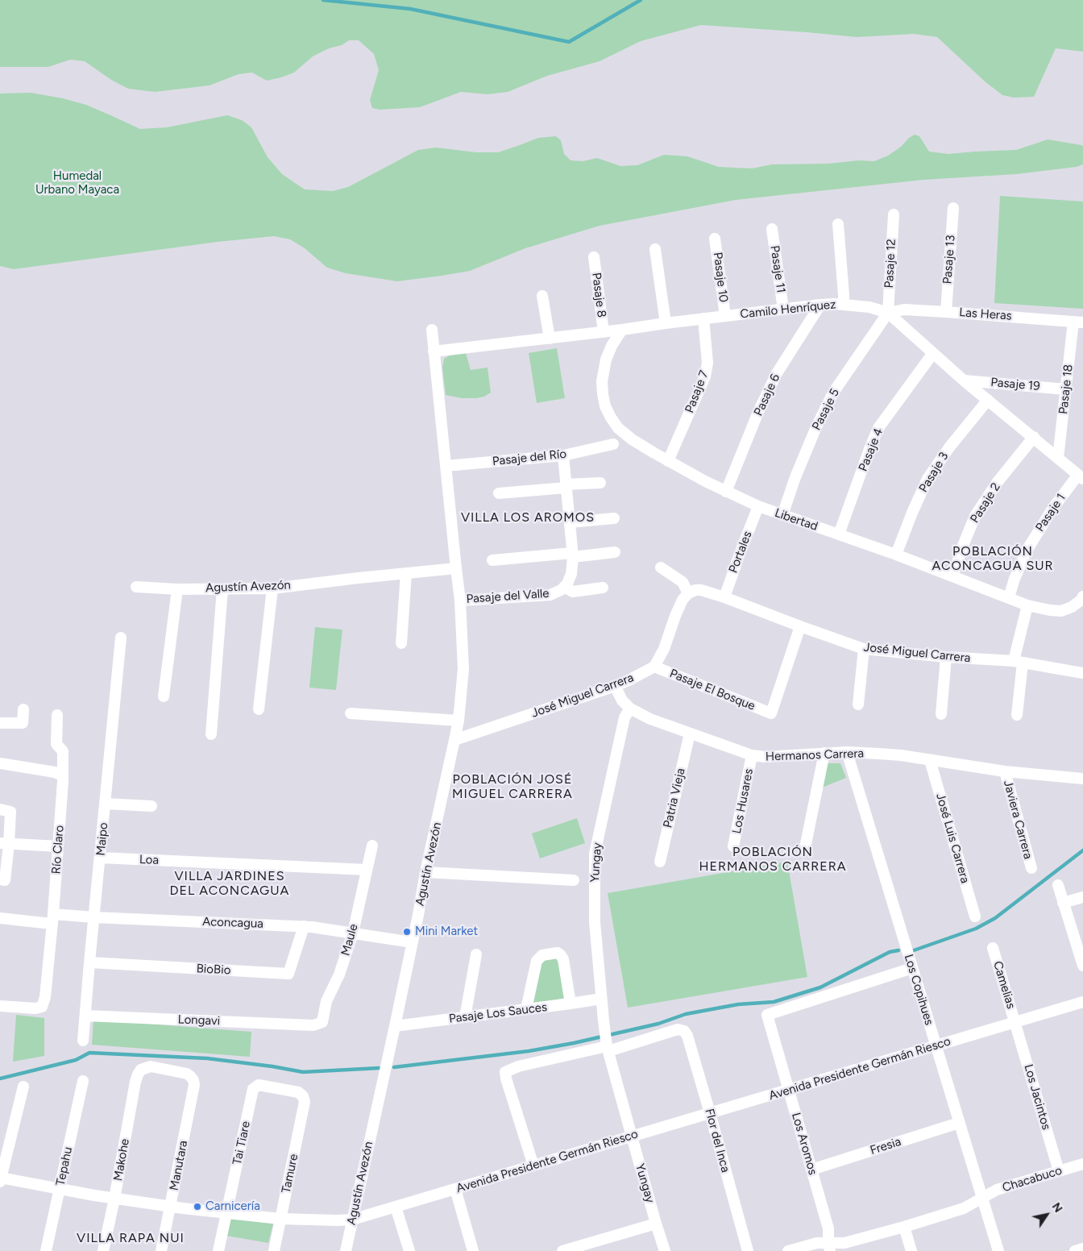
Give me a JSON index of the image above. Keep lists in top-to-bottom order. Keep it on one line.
{"streets":{"street":["Pasaje 13","Pasaje 12","Pasaje 11","Pasaje 10","Pasaje 8","Camilo Henríquez","Las Heras","Pasaje 19","Pasaje 18","Pasaje 7","Pasaje 6","Pasaje 5","Pasaje 4","Pasaje del Río","Pasaje 3","Pasaje 2","Pasaje 1","Libertad","Portales","Agustín Avezón","Pasaje del Valle","José Miguel Carrera","Pasaje El Bosque","Hermanos Carrera","Patria Vieja","Los Husares","Javiera Carrera","José Luis Carrera","Maipo","Río Claro","Loa","Yungay","Aconcagua","Maule","BioBio","Camelias","Los Copihues","Pasaje Los Sauces","Longavi","Avenida Presidente Germán Riesco","Los Jacintos","Flor del Inca","Tai Tiare","Los Aromos","Fresia","Makohe","Manutara","Tepahu","Tamure","Chacabuco"]},"crossings":[["Pasaje 13","Las Heras"],["Pasaje 12","Camilo Henríquez"],["Pasaje 12","Las Heras"],["Pasaje 12","Pasaje 5"],["Pasaje 11","Camilo Henríquez"],["Pasaje 10","Camilo Henríquez"],["Pasaje 8","Camilo Henríquez"],["Camilo Henríquez","Las Heras"],["Camilo Henríquez","Pasaje 19"],["Camilo Henríquez","Pasaje 18"],["Camilo Henríquez","Pasaje 7"],["Camilo Henríquez","Pasaje 6"],["Camilo Henríquez","Pasaje 5"],["Camilo Henríquez","Pasaje 4"],["Camilo Henríquez","Pasaje 3"],["Camilo Henríquez","Pasaje 2"],["Camilo Henríquez","Pasaje 1"],["Camilo Henríquez","Libertad"],["Camilo Henríquez","Agustín Avezón"],["Las Heras","Pasaje 18"],["Las Heras","Pasaje 5"],["Pasaje 19","Pasaje 18"],["Pasaje 7","Libertad"],["Pasaje 6","Libertad"],["Pasaje 5","Libertad"],["Pasaje 4","Libertad"],["Pasaje del Río","Agustín Avezón"],["Pasaje del Río","Pasaje del Valle"],["Pasaje 3","Libertad"],["Pasaje 2","Libertad"],["Pasaje 1","Libertad"],["Libertad","Portales"],["Portales","José Miguel Carrera"],["Agustín Avezón","Pasaje del Valle"],["Agustín Avezón","José Miguel Carrera"],["Agustín Avezón","Aconcagua"],["Agustín Avezón","Pasaje Los Sauces"],["Agustín Avezón","Avenida Presidente Germán Riesco"],["José Miguel Carrera","Pasaje El Bosque"],["José Miguel Carrera","Hermanos Carrera"],["Hermanos Carrera","Patria Vieja"],["Hermanos Carrera","Los Husares"],["Hermanos Carrera","Javiera Carrera"],["Hermanos Carrera","José Luis Carrera"],["Hermanos Carrera","Yungay"],["Hermanos Carrera","Los Copihues"],["Maipo","Loa"],["Maipo","Aconcagua"],["Maipo","BioBio"],["Maipo","Longavi"],["Río Claro","Aconcagua"],["Loa","Maule"],["Yungay","Pasaje Los Sauces"],["Yungay","Avenida Presidente Germán Riesco"],["Yungay","Flor del Inca"],["Aconcagua","Maule"],["Aconcagua","BioBio"],["Maule","Longavi"],["Camelias","Avenida Presidente Germán Riesco"],["Camelias","Los Jacintos"],["Los Copihues","Avenida Presidente Germán Riesco"],["Los Copihues","Los Aromos"],["Los Copihues","Fresia"],["Los Copihues","Chacabuco"],["Avenida Presidente Germán Riesco","Los Jacintos"],["Avenida Presidente Germán Riesco","Flor del Inca"],["Avenida Presidente Germán Riesco","Tai Tiare"],["Avenida Presidente Germán Riesco","Los Aromos"],["Avenida Presidente Germán Riesco","Makohe"],["Avenida Presidente Germán Riesco","Manutara"],["Avenida Presidente Germán Riesco","Tepahu"],["Avenida Presidente Germán Riesco","Tamure"],["Los Jacintos","Chacabuco"],["Tai Tiare","Tamure"],["Los Aromos","Fresia"],["Los Aromos","Chacabuco"],["Makohe","Manutara"]],"districts":["VILLA LOS AROMOS","POBLACIÓN ACONCAGUA SUR","POBLACIÓN JOSÉ MIGUEL CARRERA","POBLACIÓN HERMANOS CARRERA","VILLA JARDINES DEL ACONCAGUA","VILLA RAPA NUI"],"parks":["Humedal Urbano Mayaca"],"places":["Mini Market","Carnicería"],"north":"top right"}
